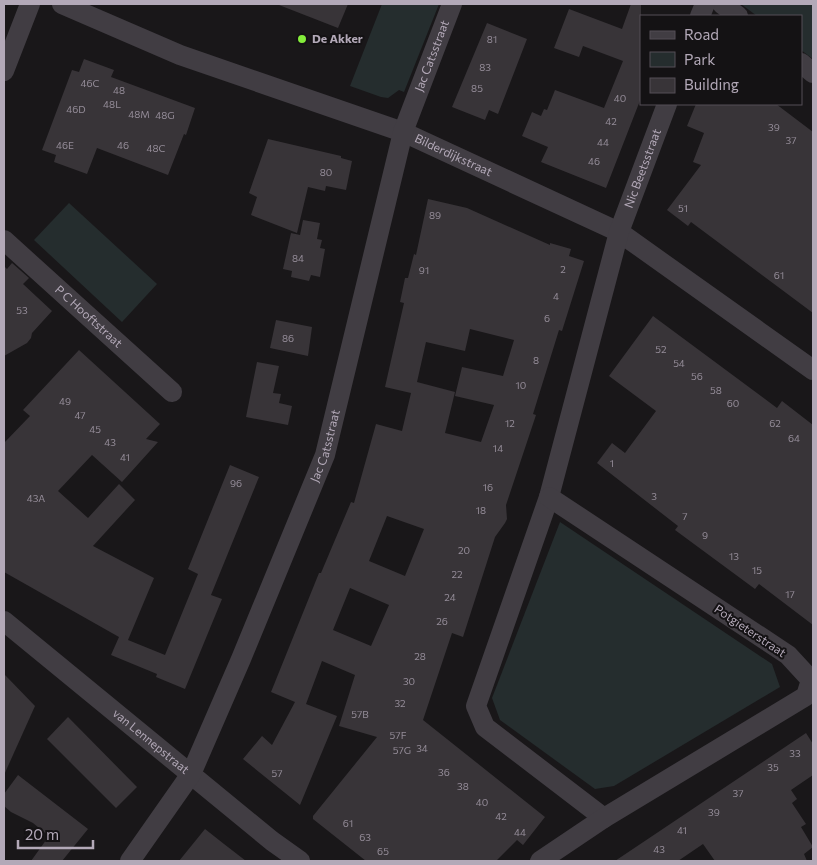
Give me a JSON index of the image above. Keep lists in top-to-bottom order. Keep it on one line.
{"streets":{"street":["Jac Catsstraat","Bilderdijkstraat","Nic Beetsstraat","P C Hooftstraat","Potgieterstraat","van Lennepstraat"]},"crossings":[["Jac Catsstraat","Bilderdijkstraat"],["Jac Catsstraat","van Lennepstraat"],["Bilderdijkstraat","Nic Beetsstraat"]],"places":["De Akker"],"house_numbers":["81","83","46C","85","48","40","48L","46D","48M","48G","42","39","37","44","46E","46","48C","46","80","51","89","84","2","91","61","4","53","6","86","52","8","54","56","10","58","49","60","47","12","62","45","64","43","14","41","1","96","16","3","43A","18","7","9","20","13","15","22","17","24","26","28","30","32","57B","57F","34","57G","33","35","36","57","38","37","40","39","42","61","41","44","63","43","65"],"legend":["Road","Park","Building"],"scale_bar":"20 m"}
